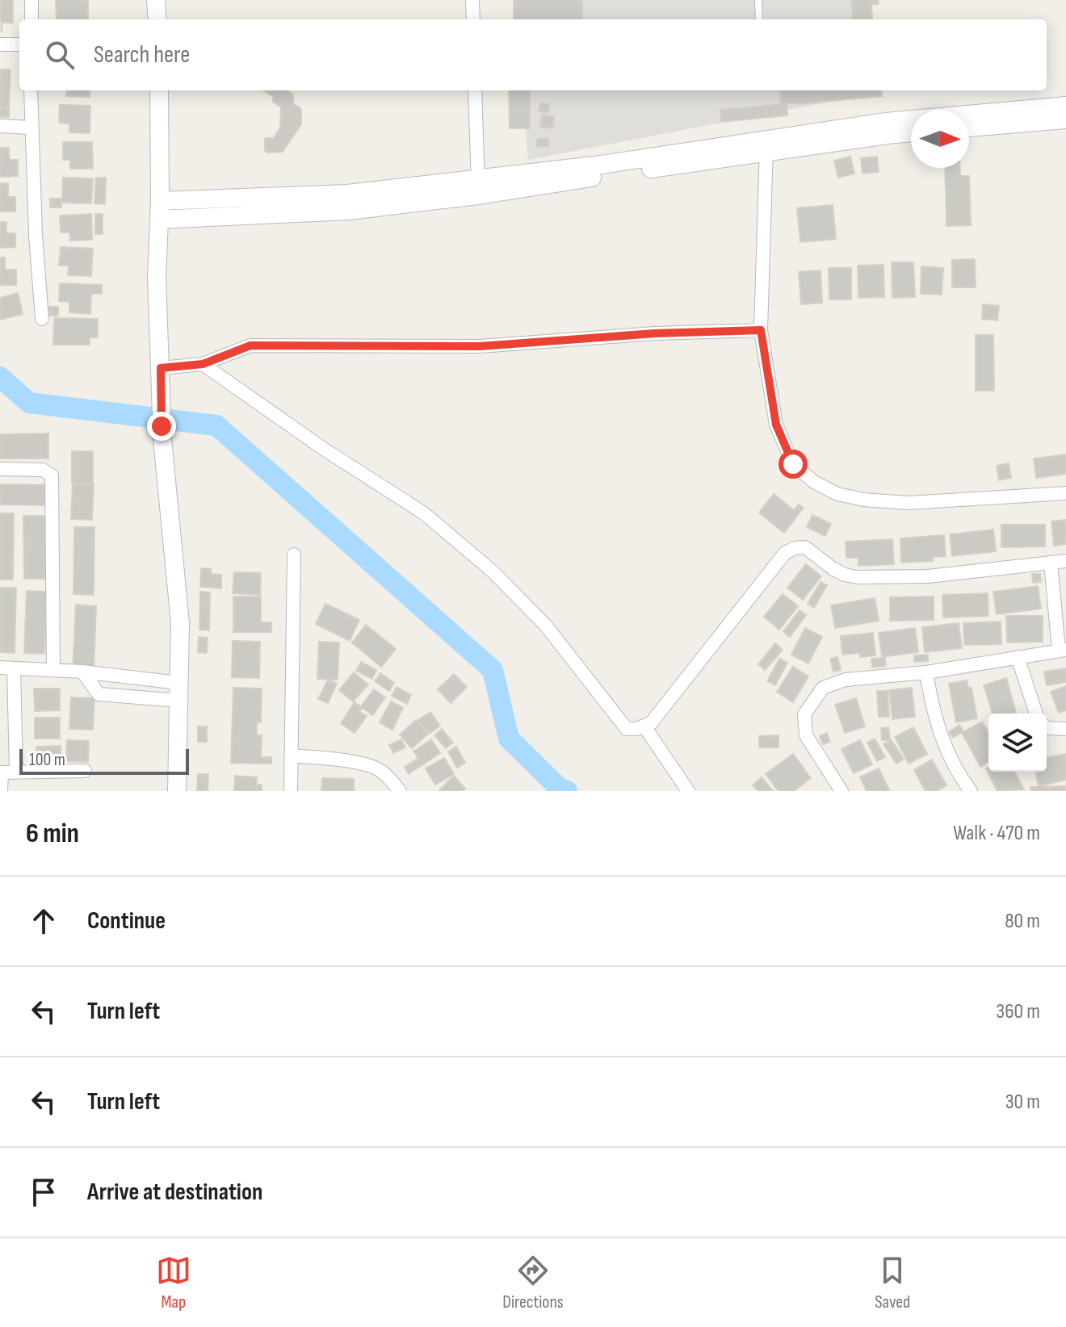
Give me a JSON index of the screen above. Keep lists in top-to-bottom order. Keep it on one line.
{"scale_bar":"100 m","north":"right","page":{"search":"Search here","scale":"100 m","heading":["6 min","Walk · 470 m"],"list":[["Continue","80 m"],["Turn left","360 m"],["Turn left","30 m"],"Arrive at destination"],"nav":["Map","Directions","Saved"]}}
